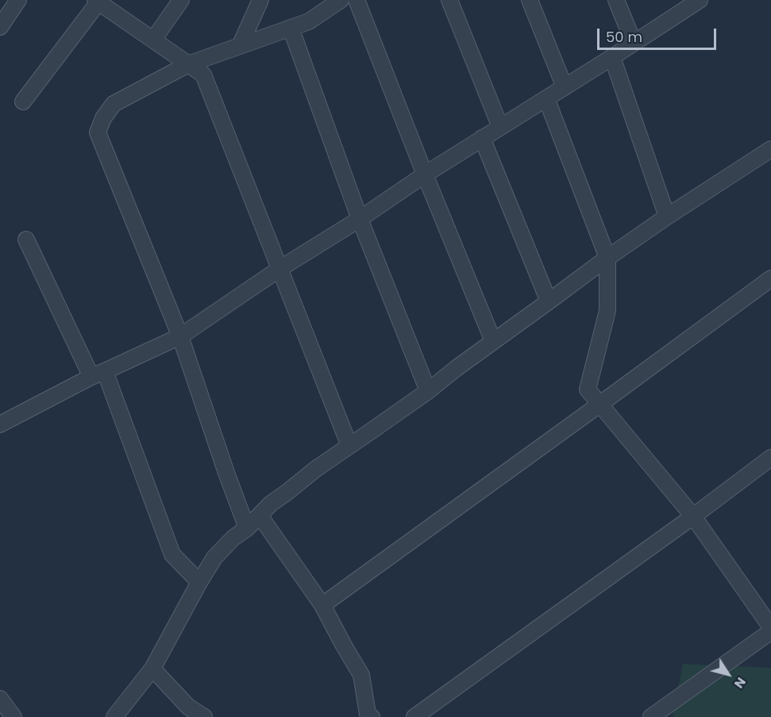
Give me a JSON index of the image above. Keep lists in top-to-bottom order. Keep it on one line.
{"scale_bar":"50 m","north":"bottom right"}
